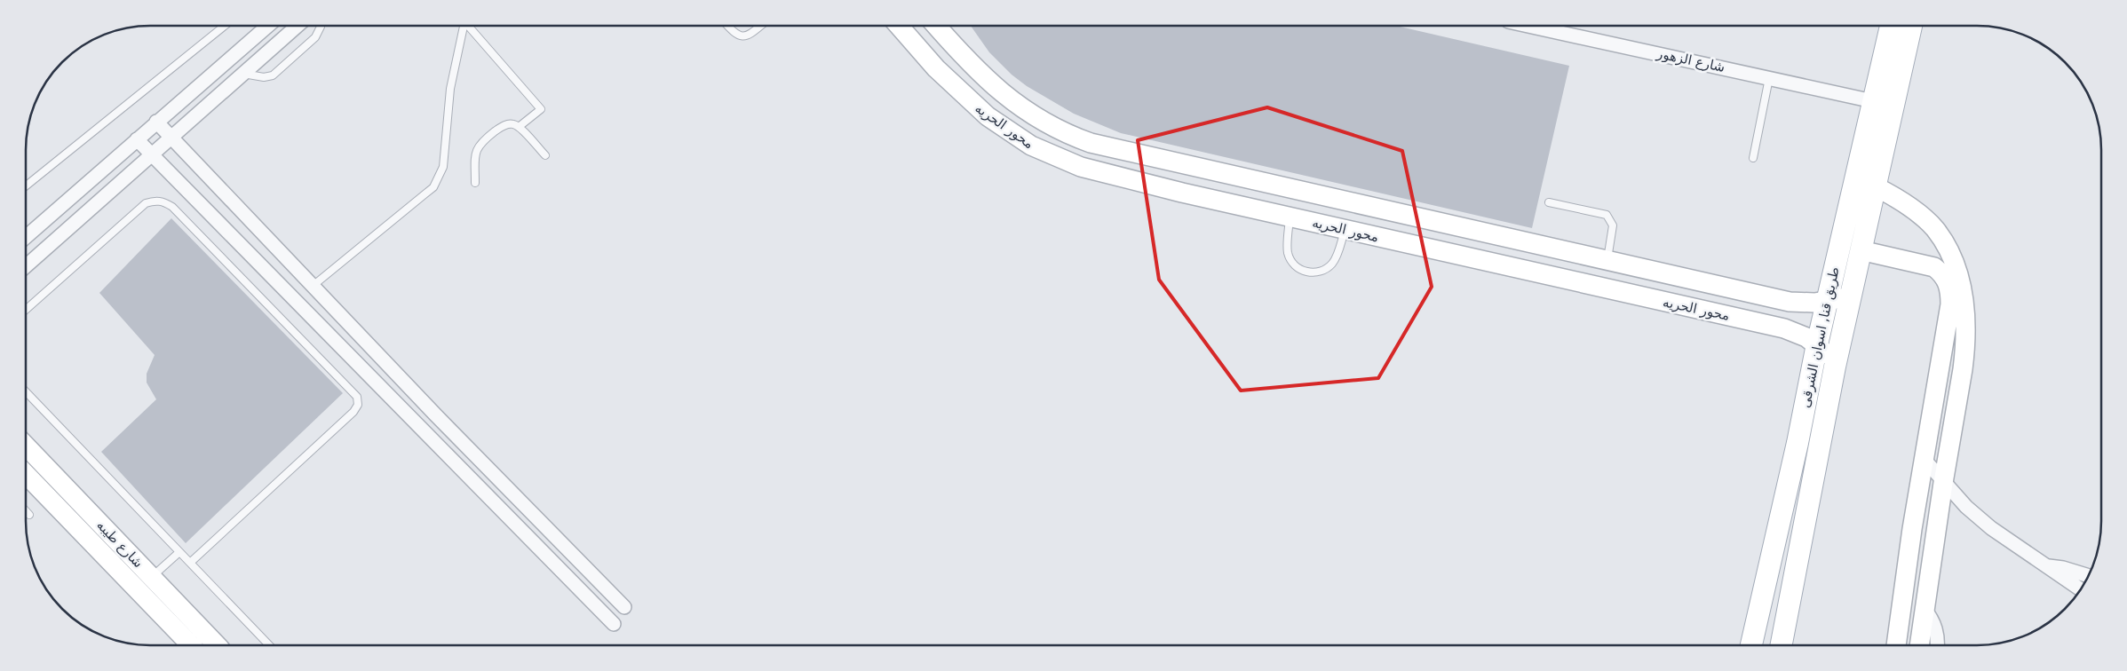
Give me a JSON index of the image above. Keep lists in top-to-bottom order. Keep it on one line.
{"streets":{"main road":["محور الحريه","طريق قنا, اسوان الشرقى","شارع طيبه"],"street":["شارع الزهور"]},"crossings":[["شارع الزهور","طريق قنا, اسوان الشرقى"],["محور الحريه","طريق قنا, اسوان الشرقى"]]}
